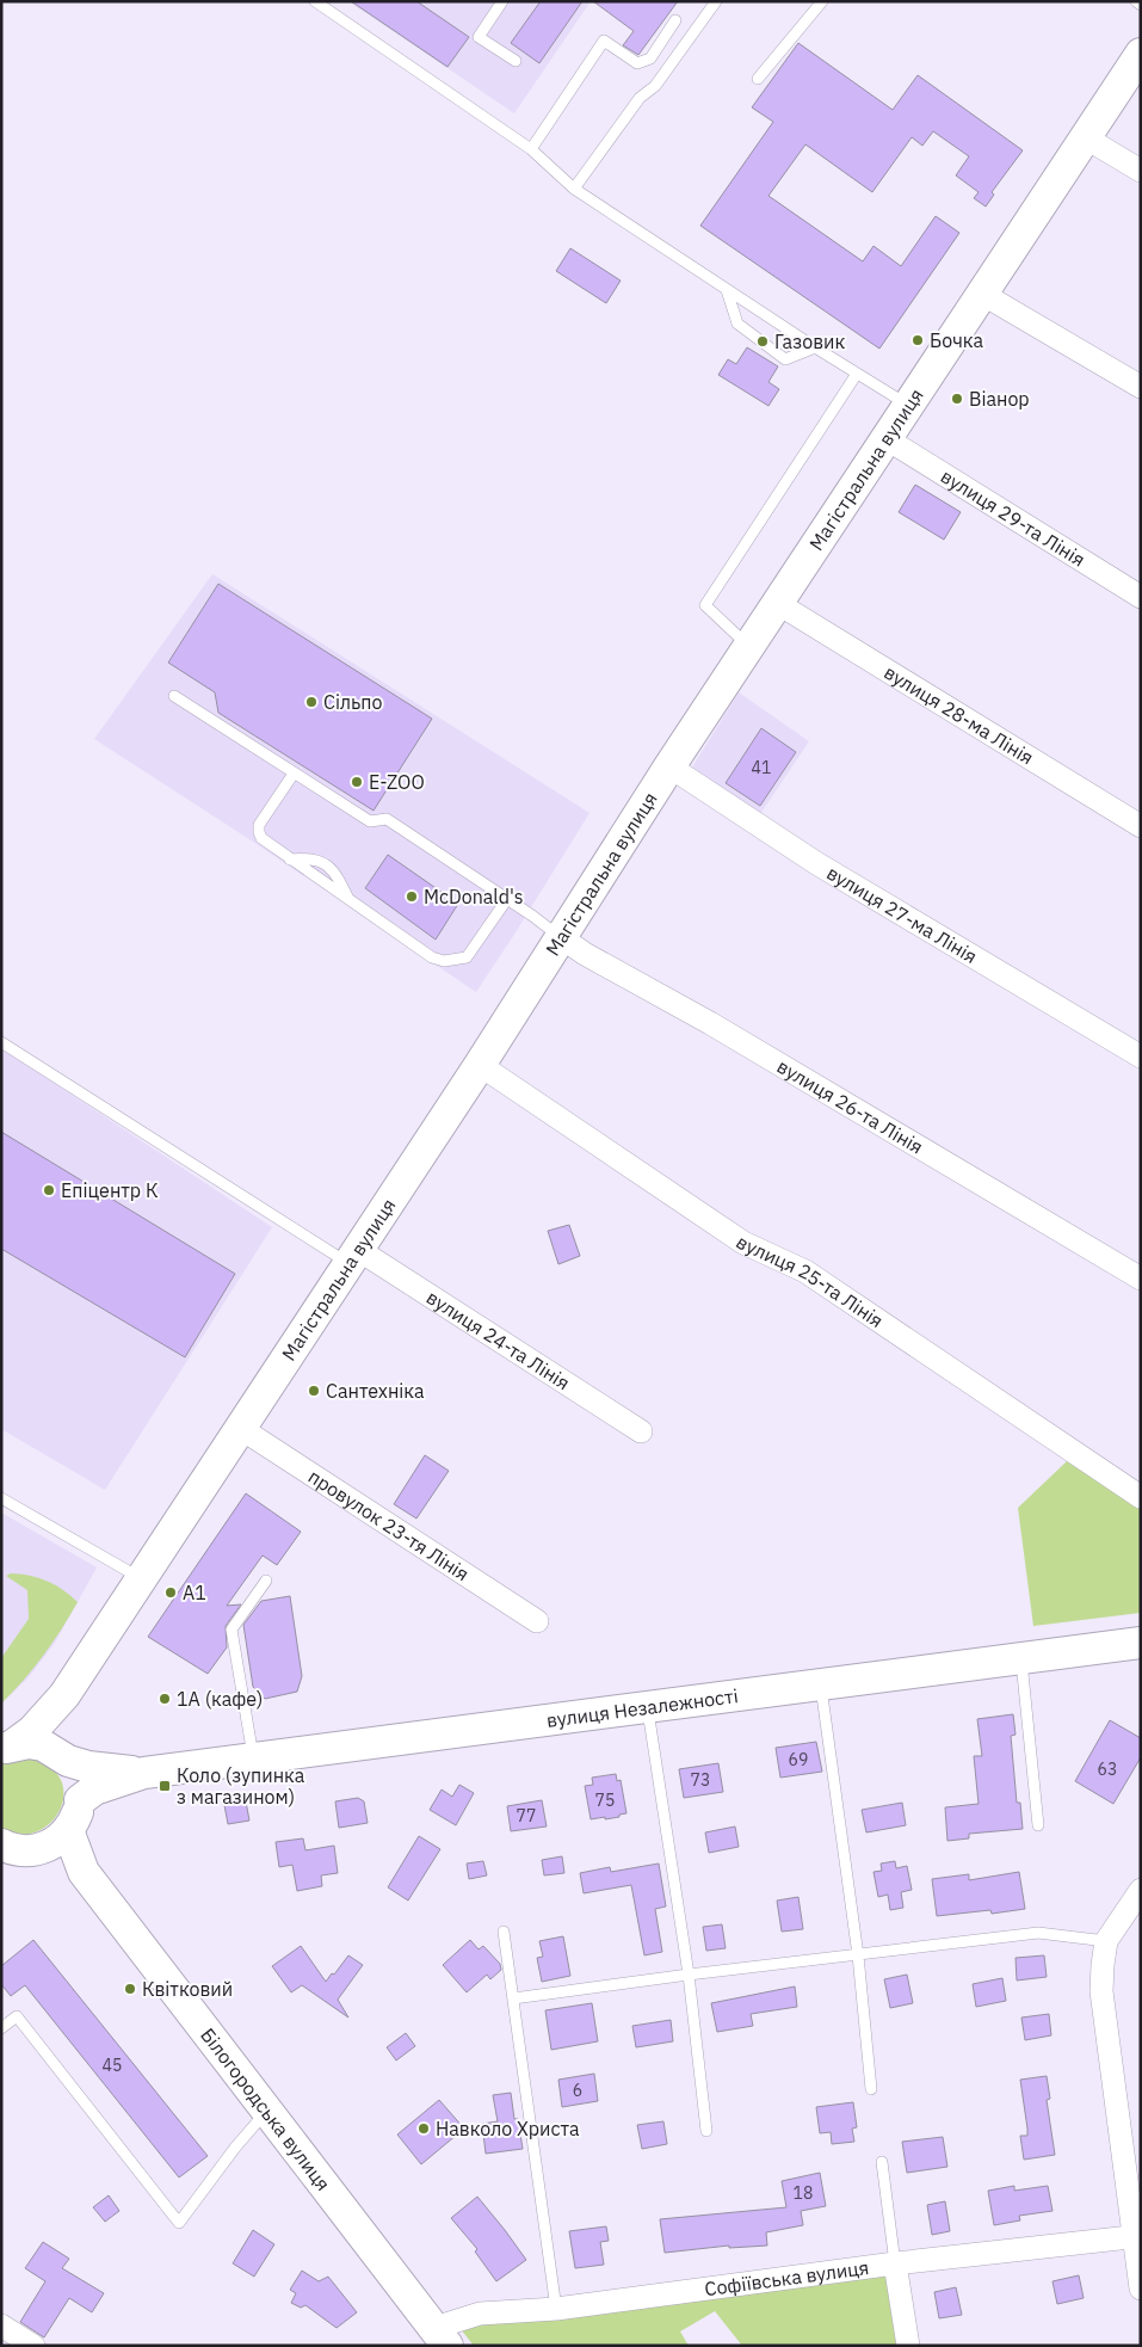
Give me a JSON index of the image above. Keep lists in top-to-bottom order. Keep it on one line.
{"streets":{"main road":["Магістральна вулиця","вулиця Незалежності","Білогородська вулиця"],"street":["вулиця 29-та Лінія","вулиця 28-ма Лінія","вулиця 27-ма Лінія","вулиця 26-та Лінія","вулиця 25-та Лінія","вулиця 24-та Лінія","провулок 23-тя Лінія","Софіївська вулиця"]},"crossings":[["Магістральна вулиця","вулиця 29-та Лінія"],["Магістральна вулиця","вулиця 28-ма Лінія"],["Магістральна вулиця","вулиця 27-ма Лінія"],["Магістральна вулиця","вулиця 26-та Лінія"],["Магістральна вулиця","вулиця 25-та Лінія"],["Магістральна вулиця","вулиця 24-та Лінія"],["Магістральна вулиця","провулок 23-тя Лінія"],["Білогородська вулиця","Софіївська вулиця"]],"places":{"other":["Бочка","Газовик","Віанор","Сільпо","E-ZOO","McDonald's","Епіцентр К","Сантехніка","А1","1А (кафе)","Квітковий","Навколо Христа"],"transit":["Коло (зупинка з магазином)"]},"house_numbers":["41","69","63","73","75","77","45","6","18"]}
